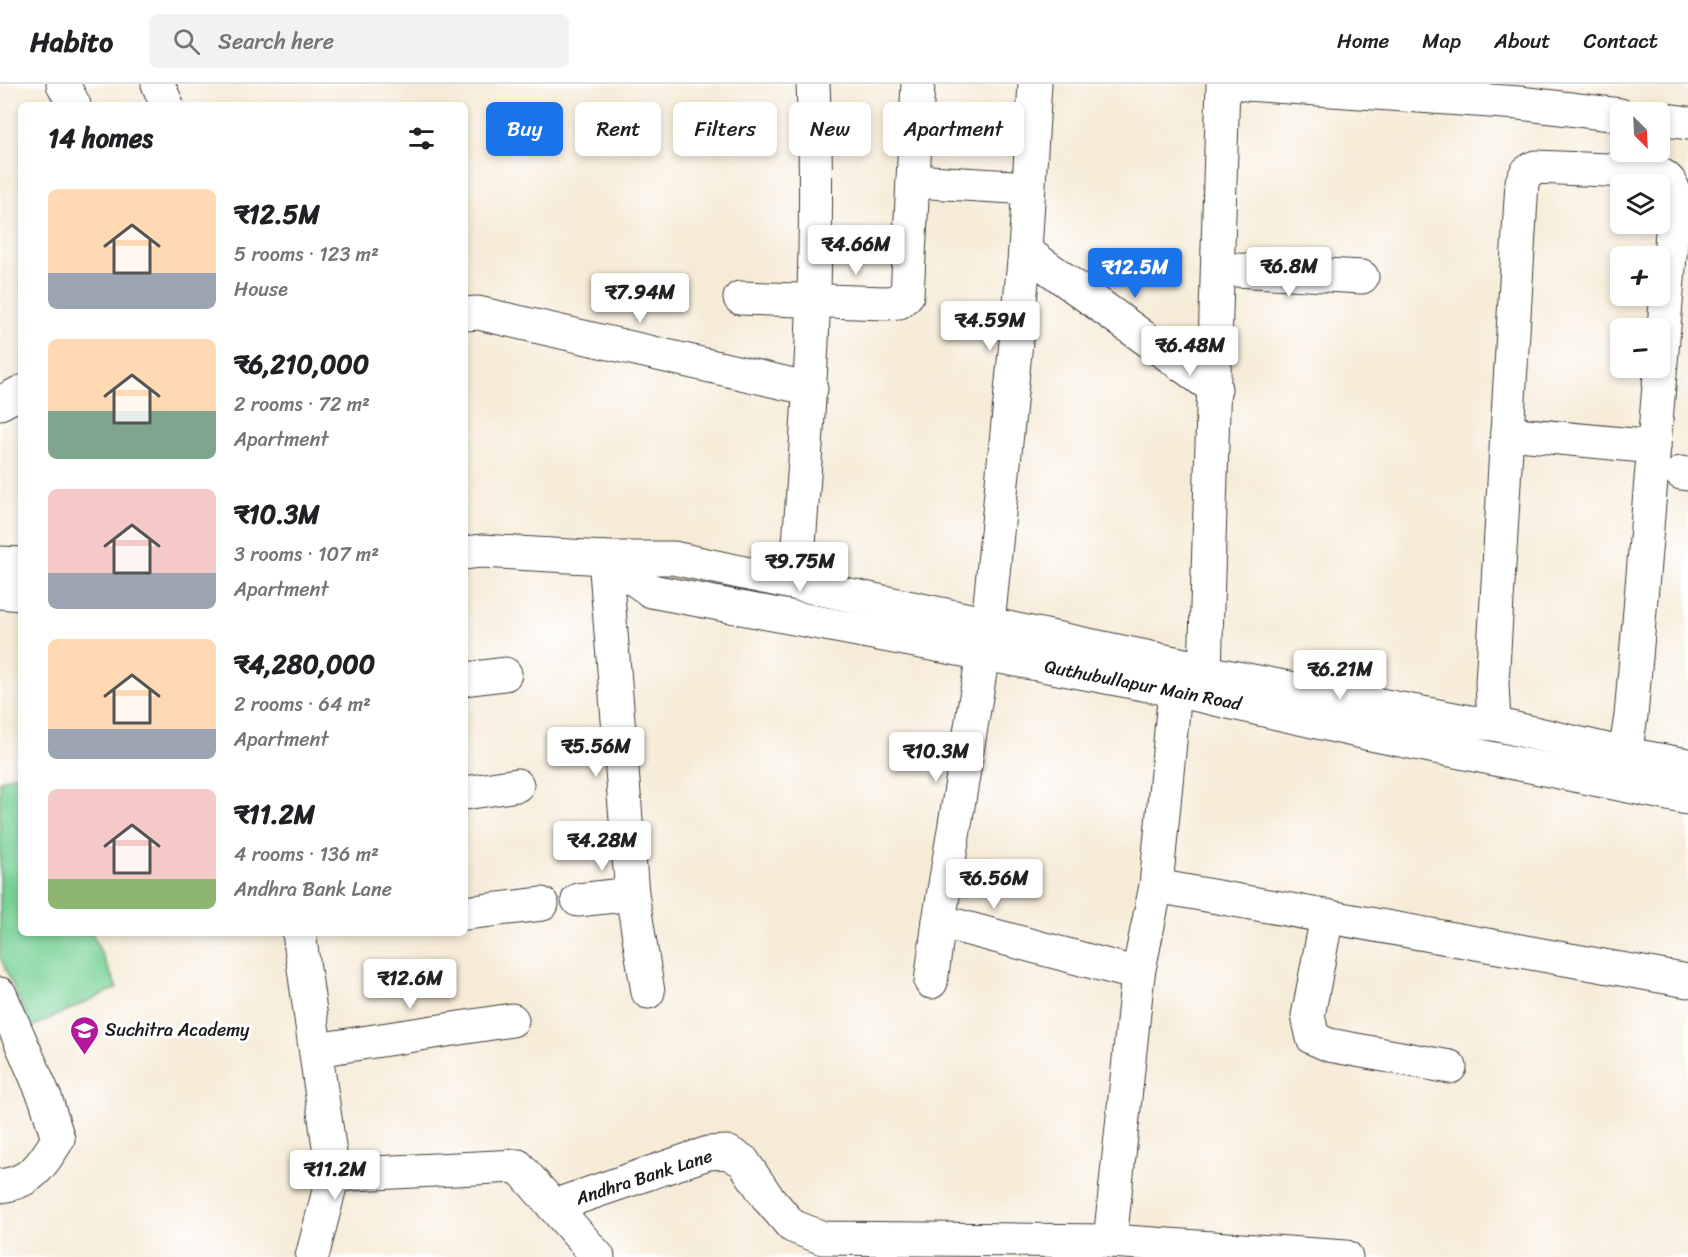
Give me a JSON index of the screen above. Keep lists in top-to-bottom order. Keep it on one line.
{"streets":{"street":["Quthubullapur Main Road","Andhra Bank Lane"]},"places":{"school or university":["Suchitra Academy"]},"north":"bottom right","page":{"header":"Habito","search":"Search here","nav":["Home","Map","About","Contact"],"map_buttons":["+","−"],"chip":["Buy","Rent","Filters","New","Apartment"],"heading":"14 homes","list":[{"name":"₹12.5M","note":"5 rooms · 123 m² · House"},{"name":"₹6,210,000","note":"2 rooms · 72 m² · Apartment"},{"name":"₹10.3M","note":"3 rooms · 107 m² · Apartment"},{"name":"₹4,280,000","note":"2 rooms · 64 m² · Apartment"},{"name":"₹11.2M","note":"4 rooms · 136 m² · Andhra Bank Lane"}],"price":["₹4.66M","₹6.8M","₹12.5M","₹7.94M","₹4.59M","₹6.48M","₹9.75M","₹6.21M","₹5.56M","₹10.3M","₹4.28M","₹6.56M","₹12.6M","₹11.2M"]}}
